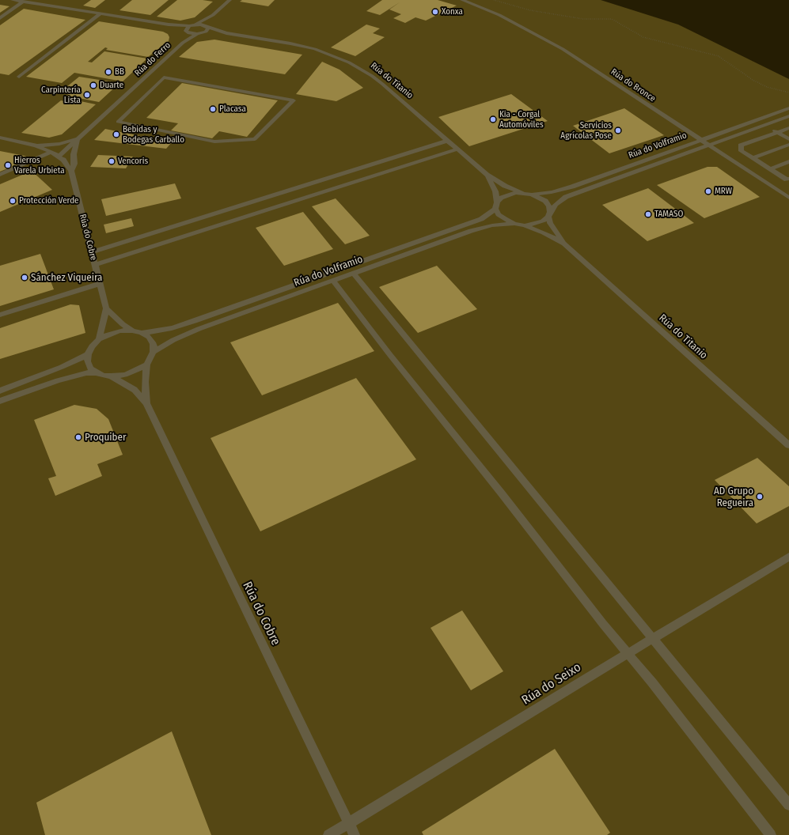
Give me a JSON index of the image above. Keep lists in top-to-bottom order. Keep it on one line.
{"streets":{"street":["Rúa do Ferro","Rúa do Titanio","Rúa do Bronce","Rúa do Volframio","Rúa do Cobre","Rúa do Seixo"]},"crossings":[["Rúa do Ferro","Rúa do Cobre"],["Rúa do Bronce","Rúa do Volframio"],["Rúa do Cobre","Rúa do Seixo"]],"places":["Xonxa","BB","Duarte","Carpintería Lista","Placasa","Kia - Corgal Automóviles","Servicios Agrícolas Pose","Bebidas y Bodegas Carballo","Vencoris","Hierros Varela Urbieta","MRW","Protección Verde","TAMASO","Sánchez Viqueira","Proquiber","AD Grupo Regueira"]}
